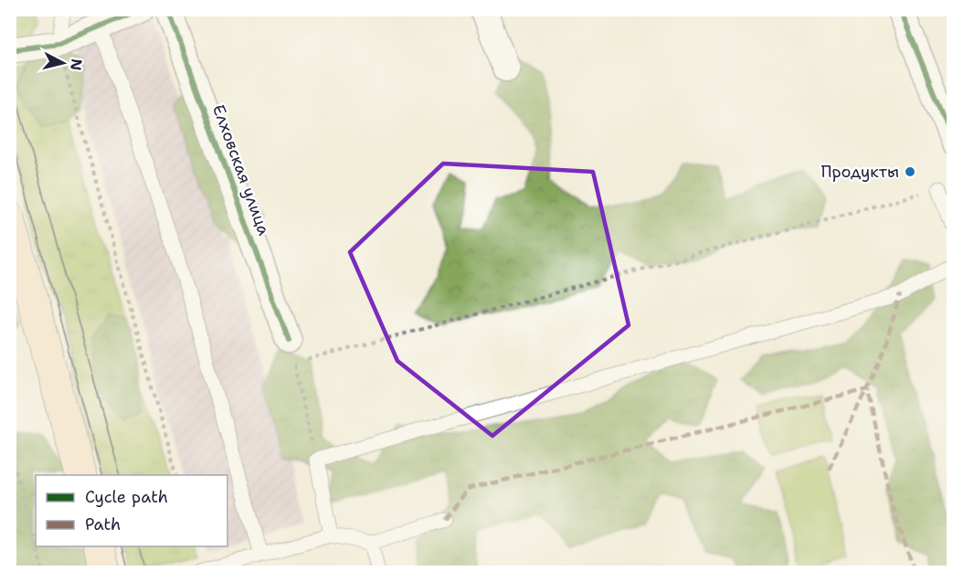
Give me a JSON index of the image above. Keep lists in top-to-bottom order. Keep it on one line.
{"streets":{"street":["Елховская улица"]},"places":["Продукты"],"legend":["Cycle path","Path"],"north":"right"}
